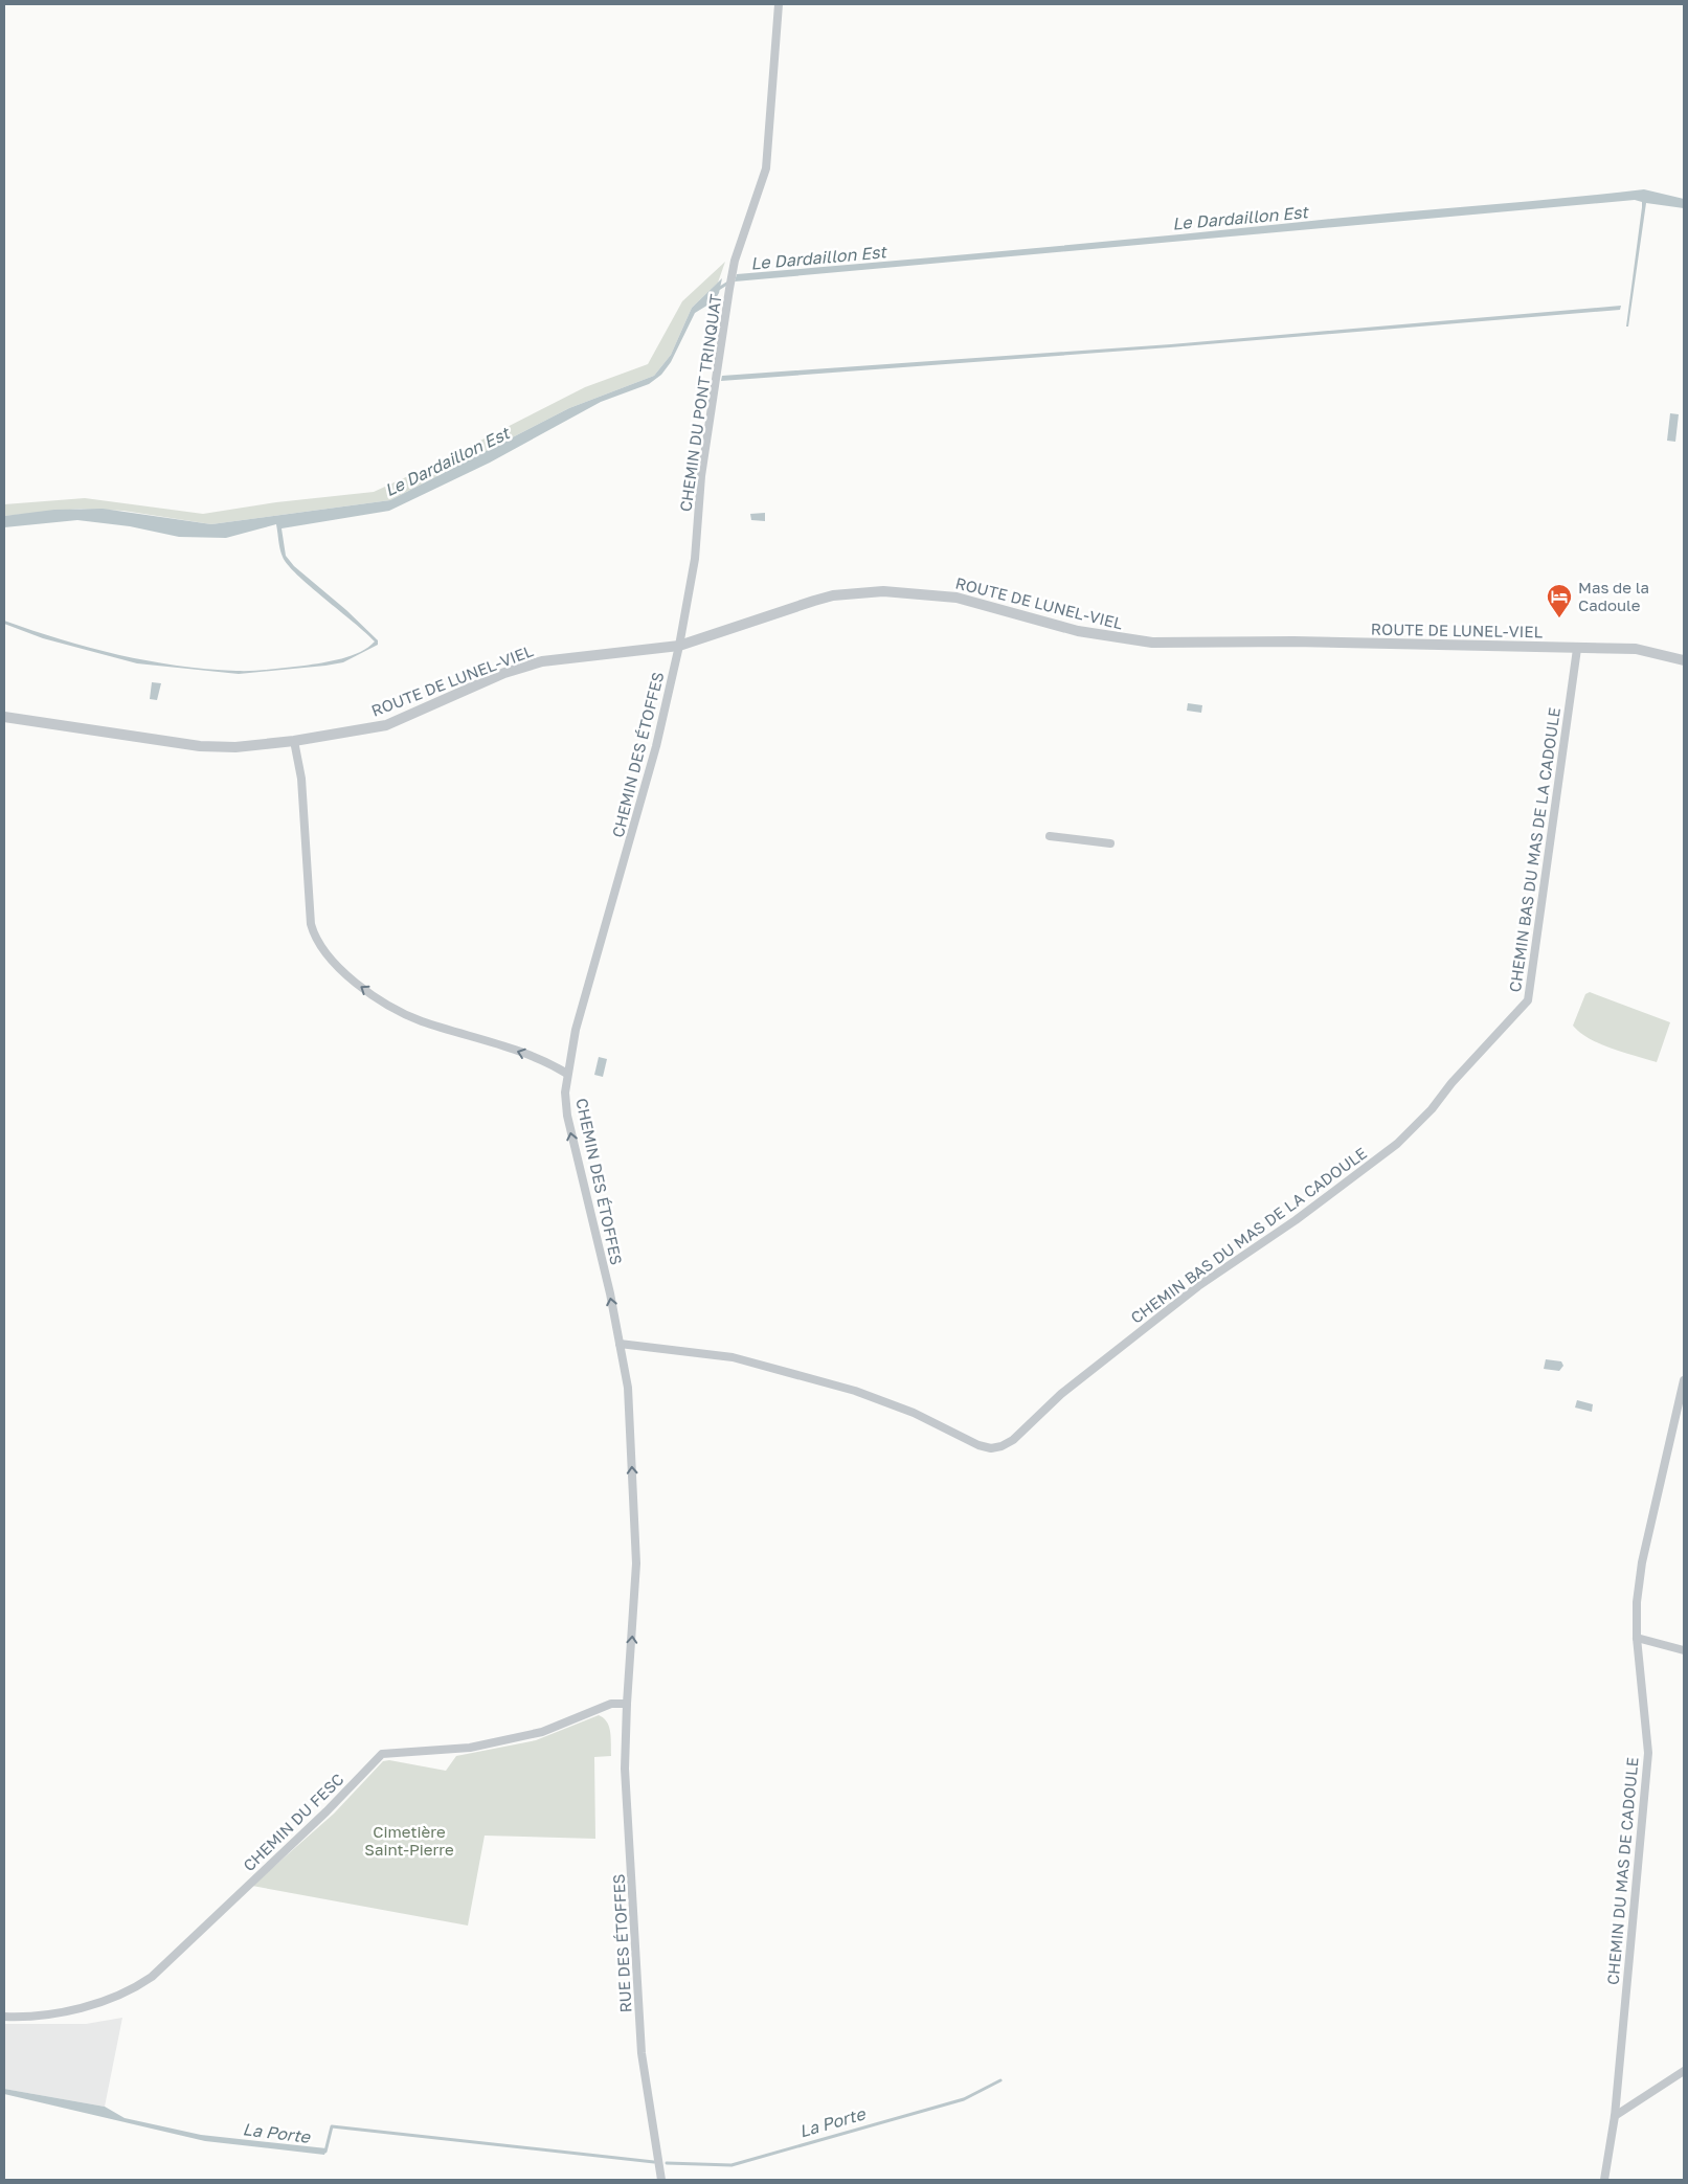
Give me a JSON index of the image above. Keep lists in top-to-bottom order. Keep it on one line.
{"streets":{"street":["CHEMIN DU PONT TRINQUAT","ROUTE DE LUNEL-VIEL","CHEMIN DES ÉTOFFES","CHEMIN BAS DU MAS DE LA CADOULE","CHEMIN DU FESC","CHEMIN DU MAS DE CADOULE","RUE DES ÉTOFFES"]},"crossings":[["CHEMIN DU PONT TRINQUAT","ROUTE DE LUNEL-VIEL"],["CHEMIN DU PONT TRINQUAT","CHEMIN DES ÉTOFFES"],["ROUTE DE LUNEL-VIEL","CHEMIN DES ÉTOFFES"],["ROUTE DE LUNEL-VIEL","CHEMIN BAS DU MAS DE LA CADOULE"],["CHEMIN DES ÉTOFFES","CHEMIN BAS DU MAS DE LA CADOULE"],["CHEMIN DES ÉTOFFES","CHEMIN DU FESC"],["CHEMIN DES ÉTOFFES","RUE DES ÉTOFFES"],["CHEMIN DU FESC","RUE DES ÉTOFFES"]],"one_way":["CHEMIN DES ÉTOFFES"],"water":["Le Dardaillon Est","La Porte"],"parks":["Cimetière Saint-Pierre"],"places":{"hotel":["Mas de la Cadoule"]}}
